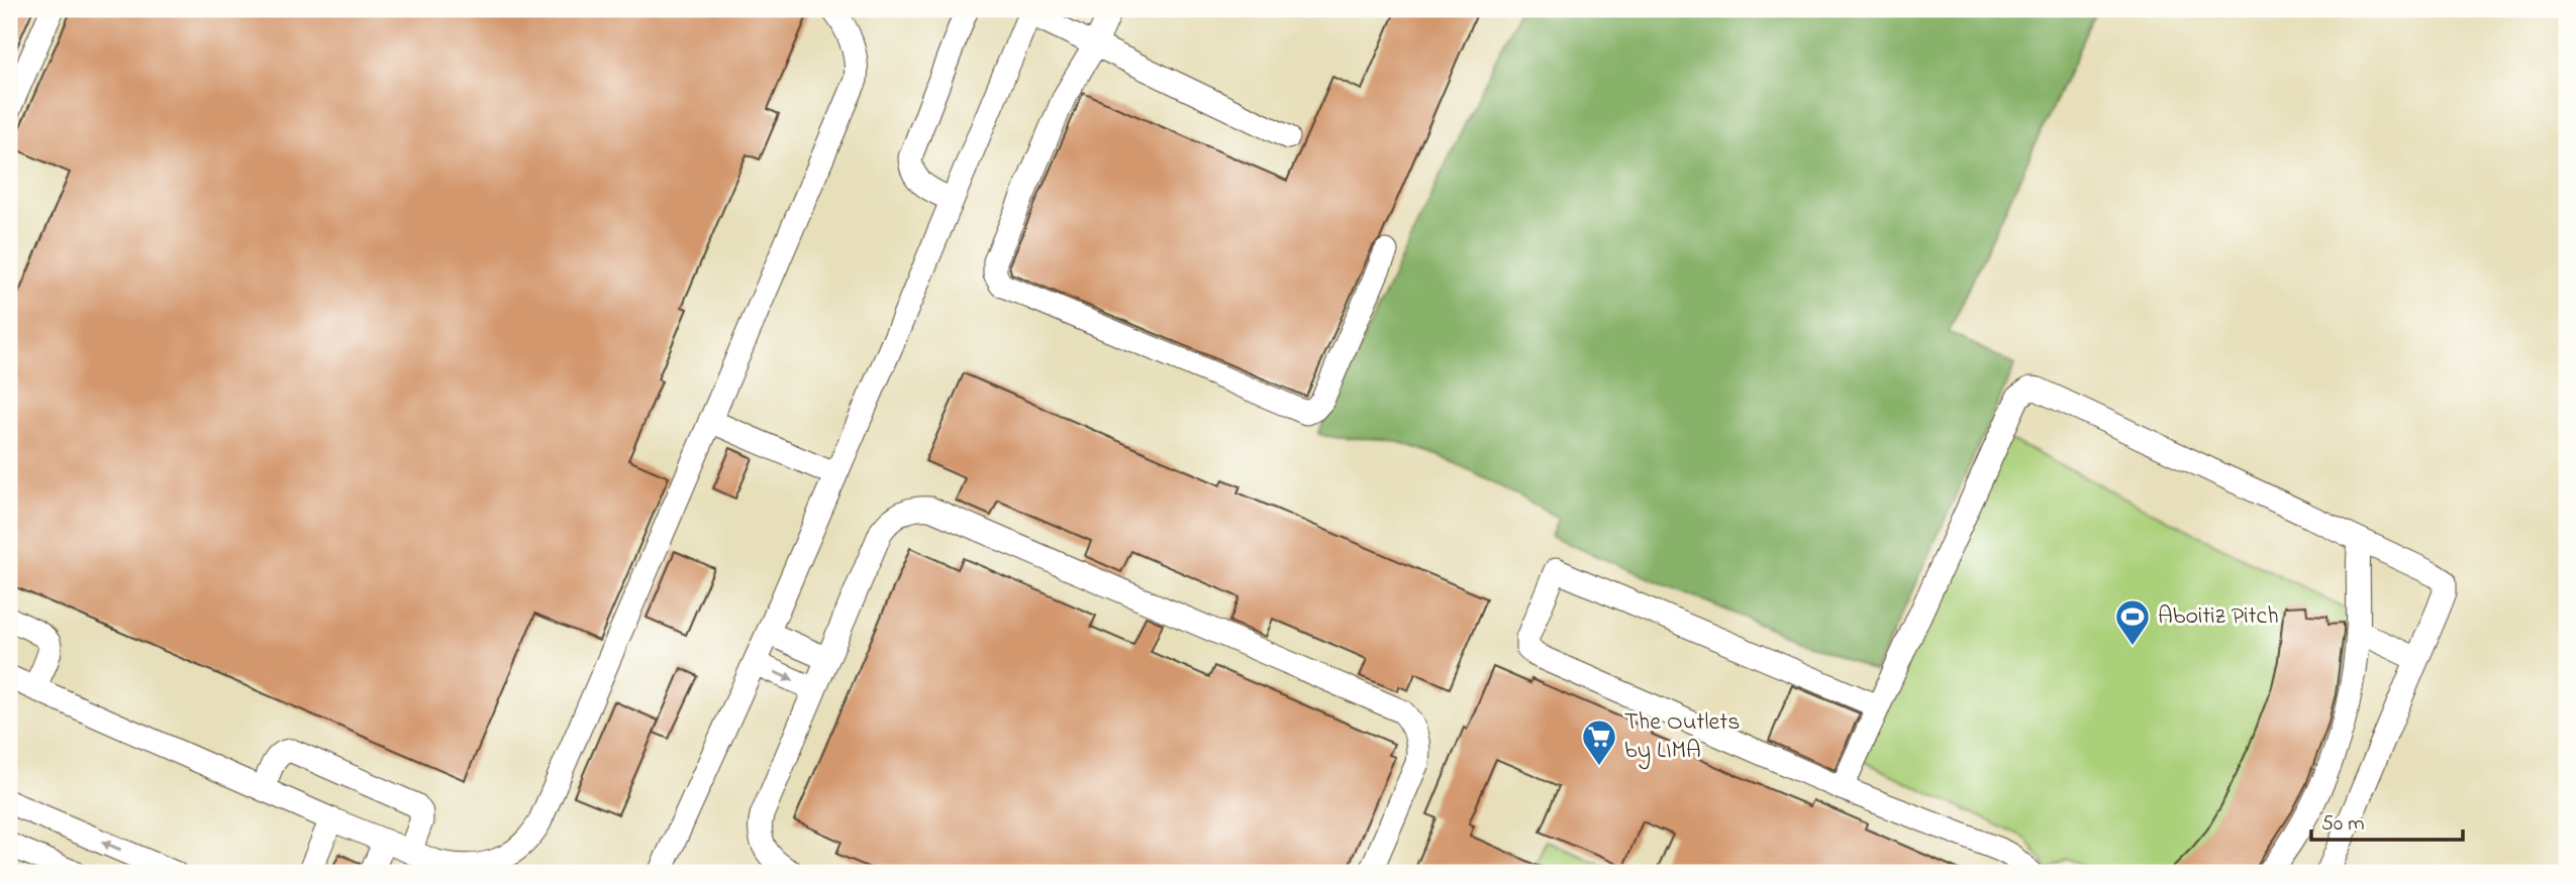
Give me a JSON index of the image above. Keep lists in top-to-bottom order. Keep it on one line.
{"places":{"sports":["Aboitiz Pitch"],"supermarket":["The Outlets by LIMA"]},"scale_bar":"50 m"}
